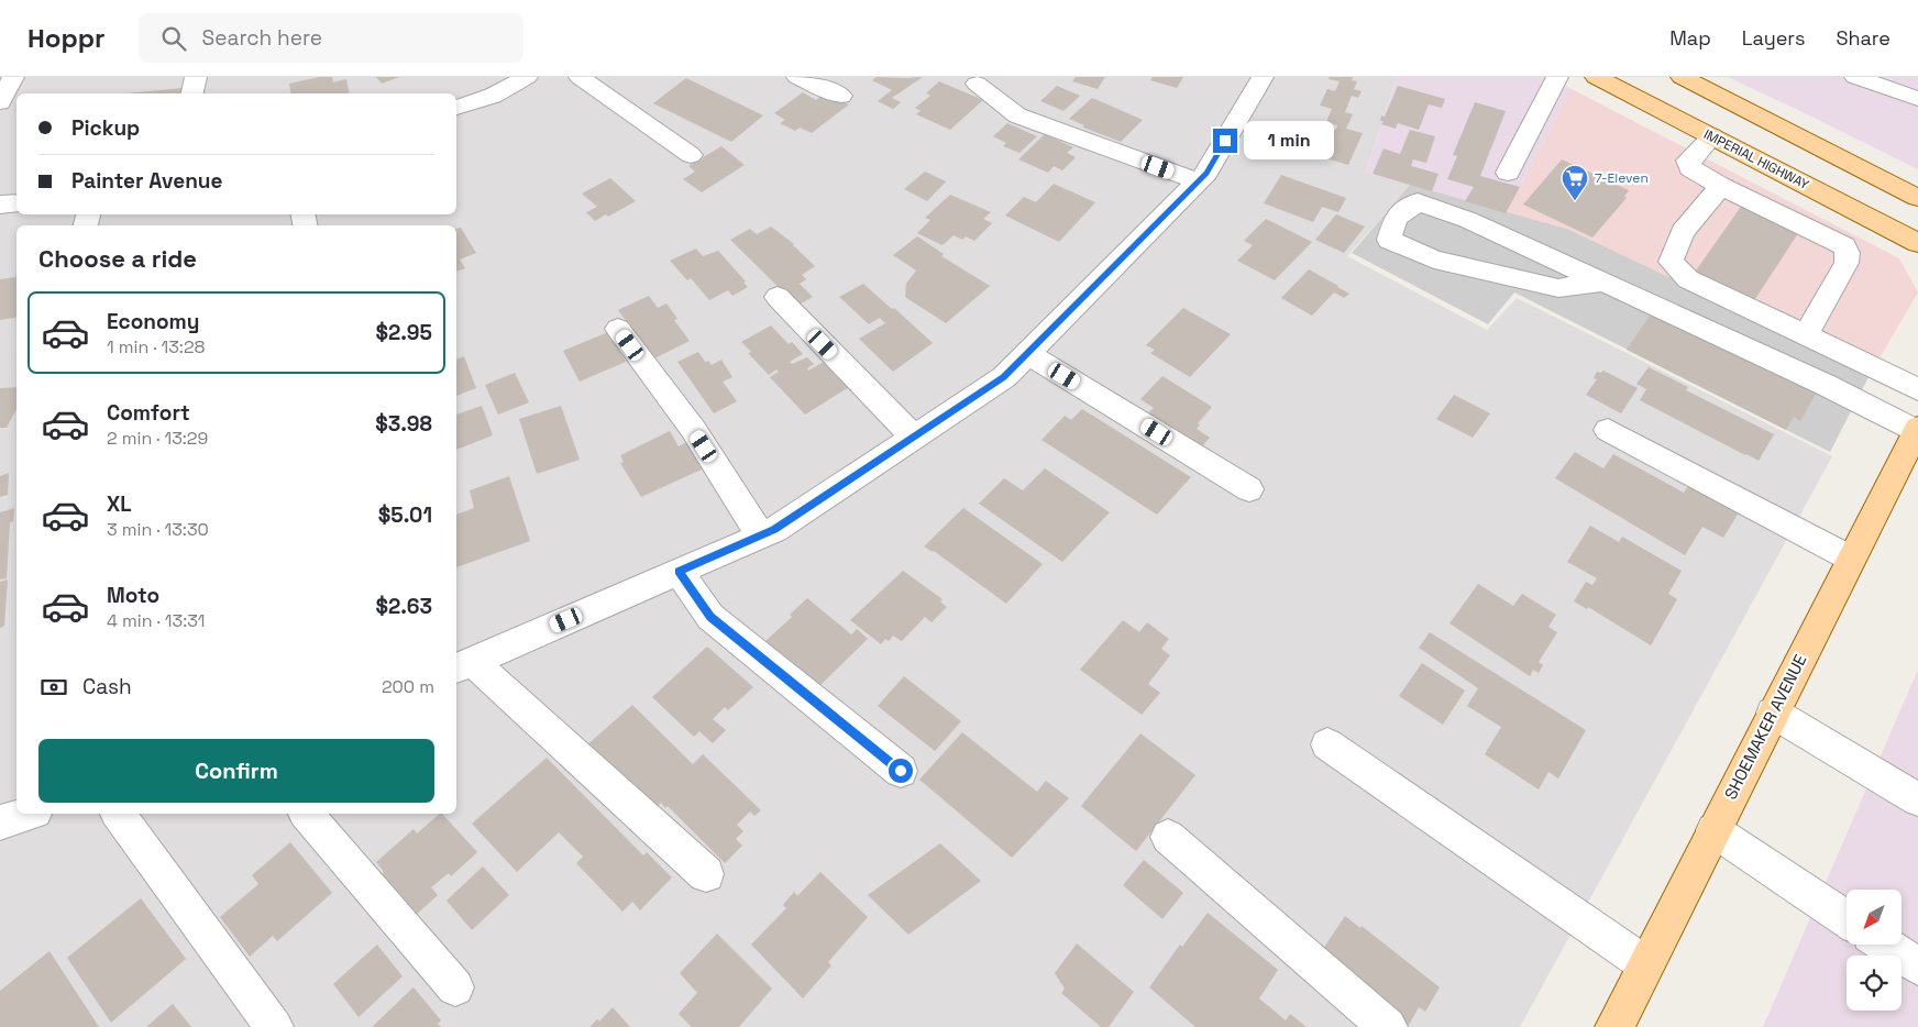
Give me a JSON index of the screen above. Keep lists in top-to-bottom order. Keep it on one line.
{"streets":{"main road":["IMPERIAL HIGHWAY","SHOEMAKER AVENUE"]},"places":{"supermarket":["7-Eleven"]},"north":"bottom left","page":{"header":"Hoppr","search":"Search here","nav":["Map","Layers","Share"],"banner":["Pickup","Painter Avenue"],"bubble":"1 min","heading":"Choose a ride","list":[{"name":"Economy","note":"1 min · 13:28","value":"$2.95"},{"name":"Comfort","note":"2 min · 13:29","value":"$3.98"},{"name":"XL","note":"3 min · 13:30","value":"$5.01"},{"name":"Moto","note":"4 min · 13:31","value":"$2.63"}],"pay":["Cash","200 m"],"buttons":"Confirm"}}
